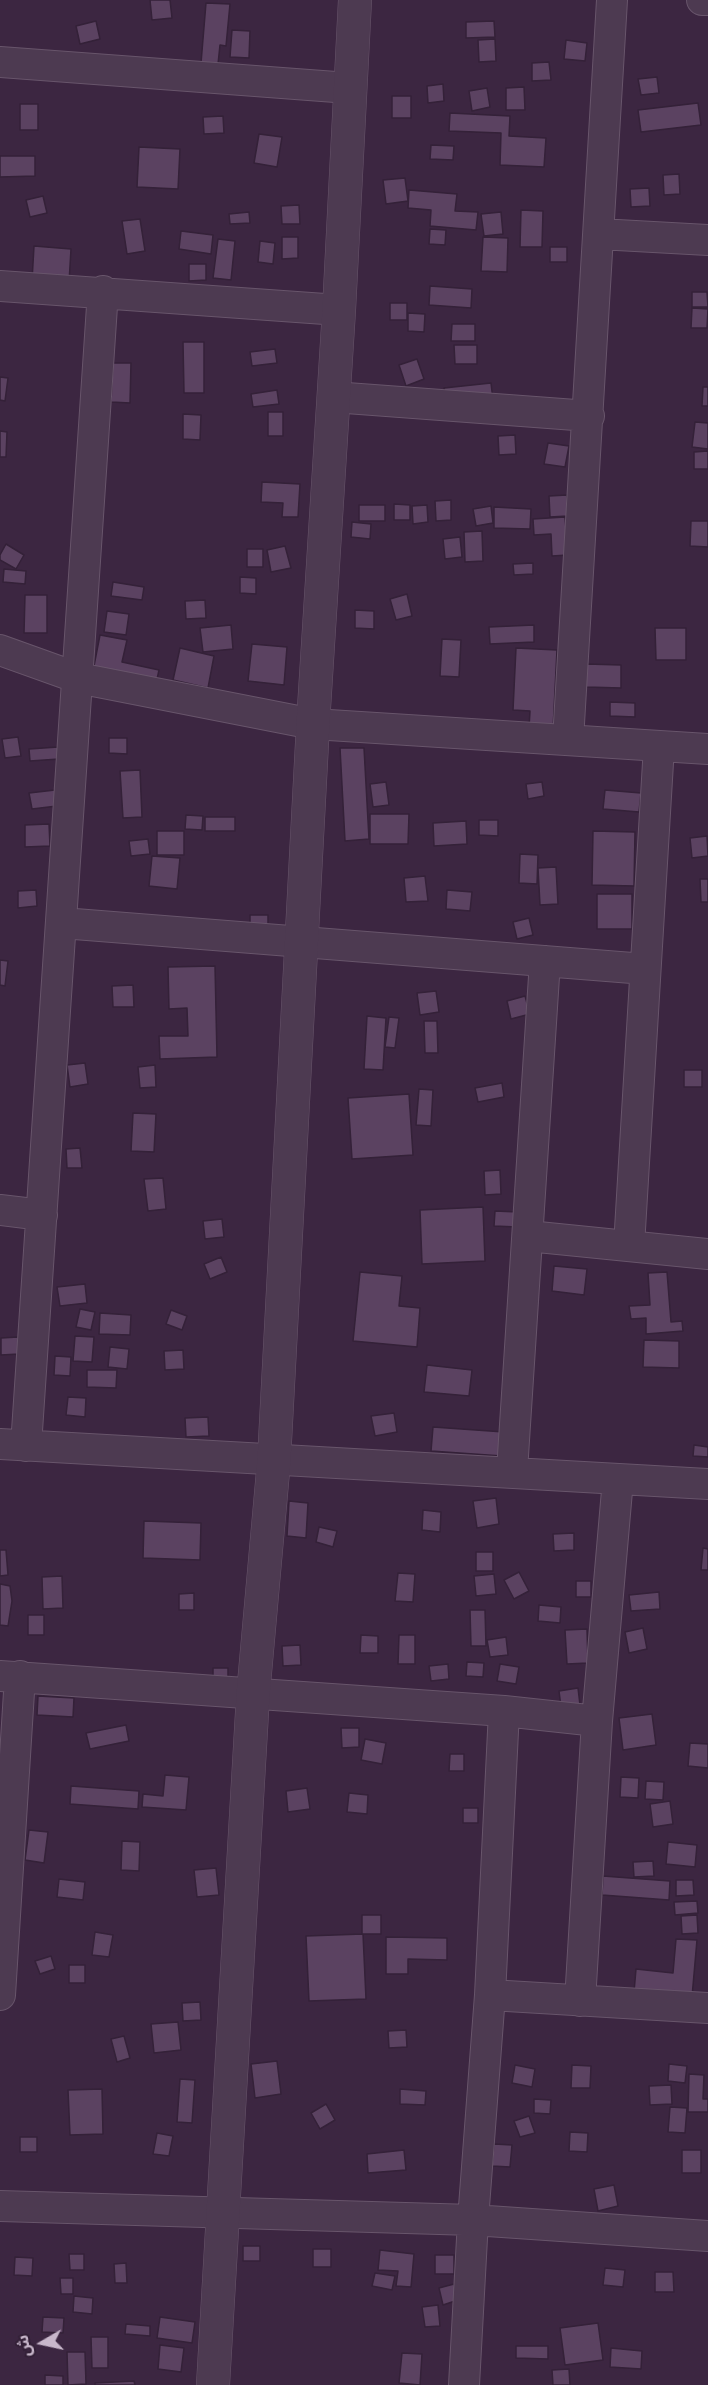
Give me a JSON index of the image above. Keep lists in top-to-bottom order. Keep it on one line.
{"north":"left"}
